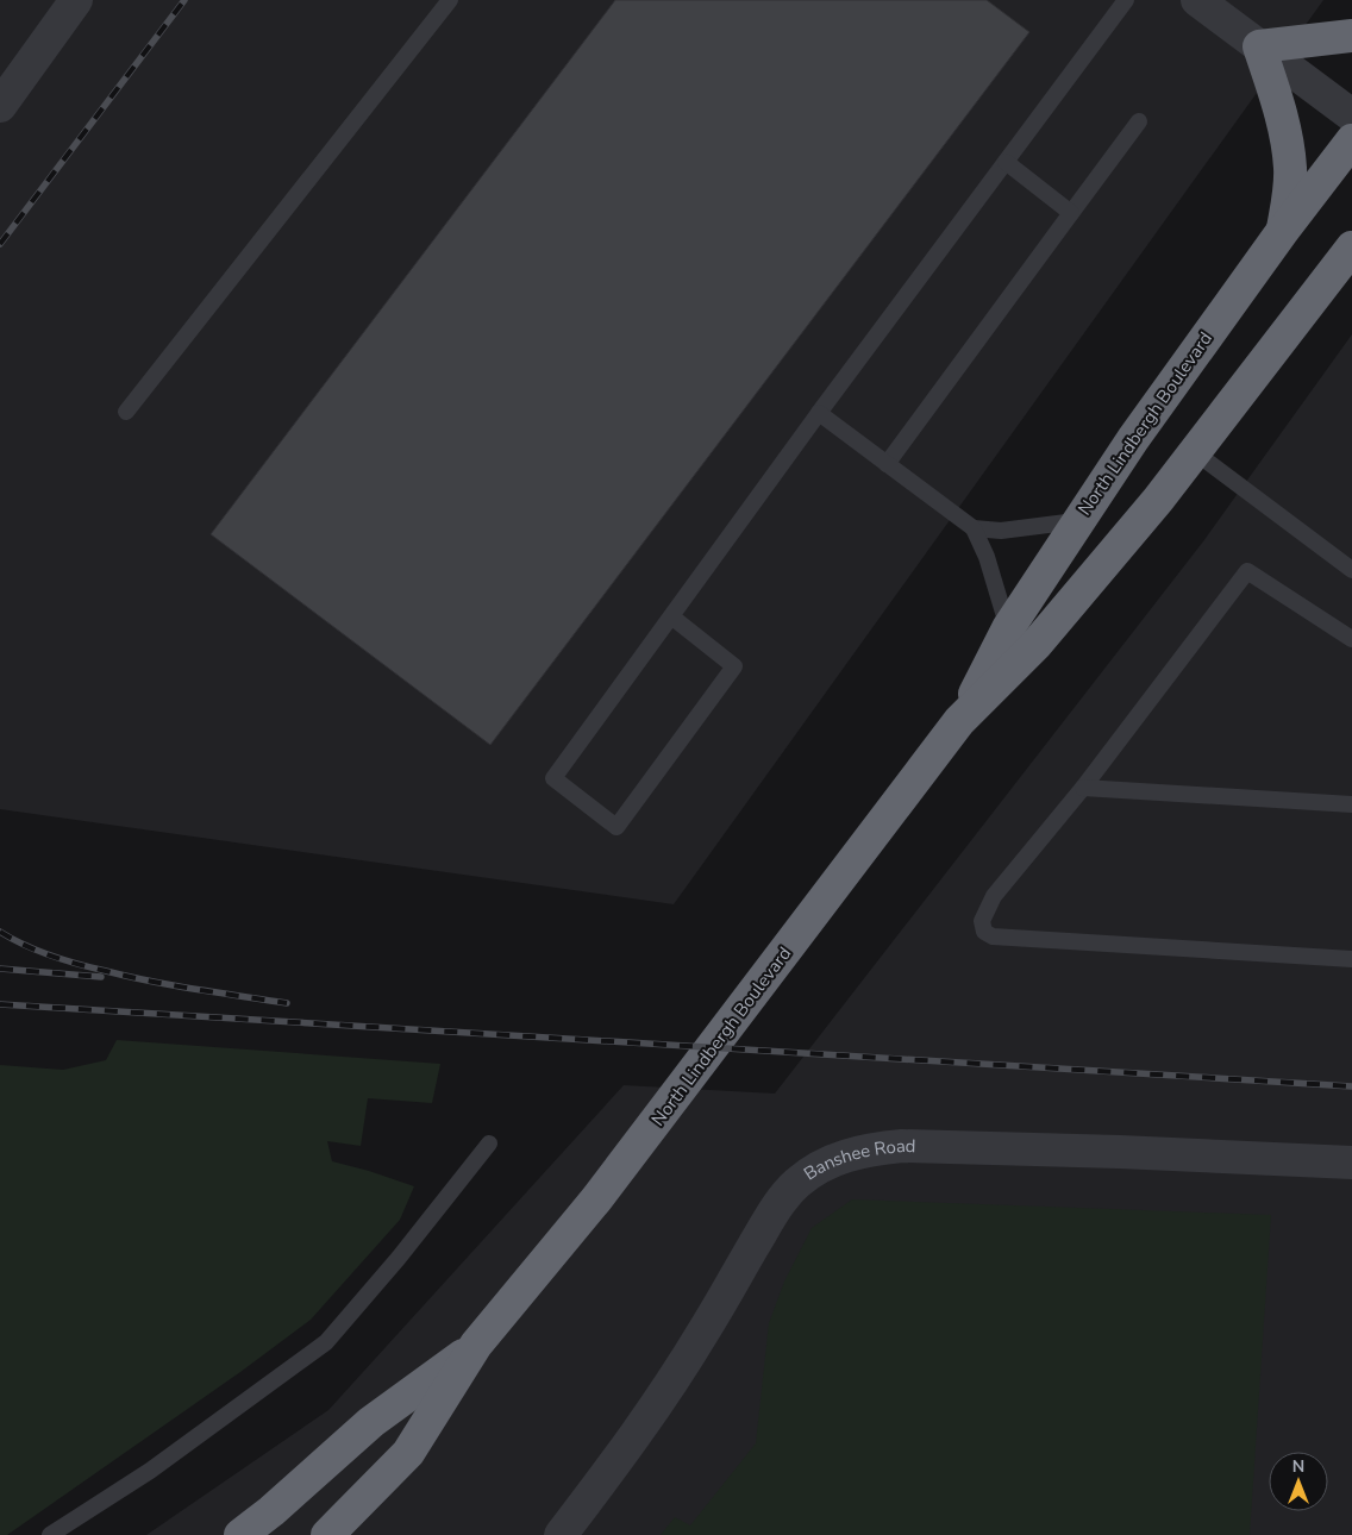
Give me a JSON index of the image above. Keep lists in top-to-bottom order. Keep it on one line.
{"streets":{"highway":["North Lindbergh Boulevard"],"street":["Banshee Road"]},"north":"top"}
